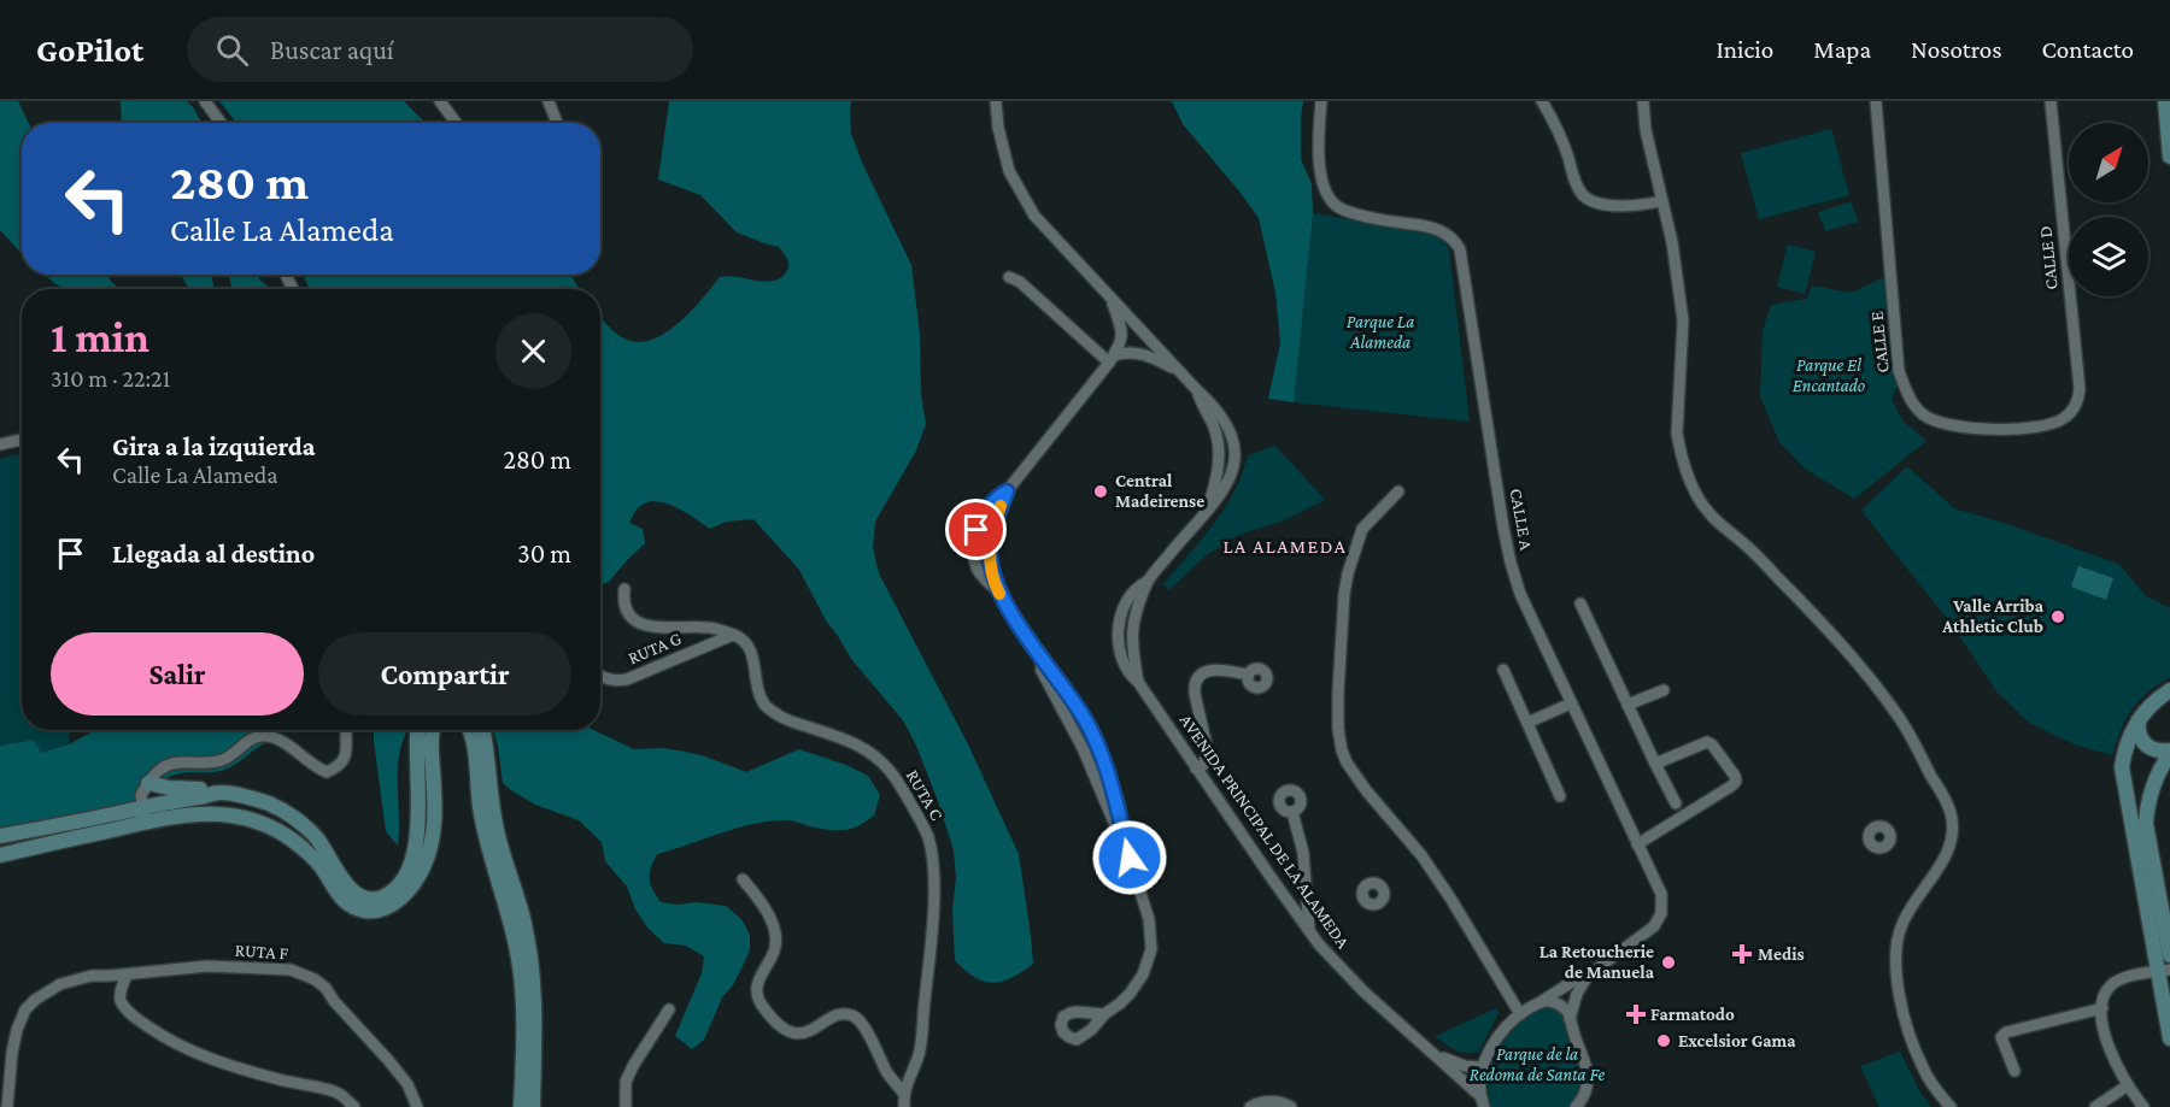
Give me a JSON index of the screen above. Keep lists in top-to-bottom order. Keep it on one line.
{"streets":{"street":["CALLE D","CALLE E","CALLE A","RUTA G","RUTA C","AVENIDA PRINCIPAL DE LA ALAMEDA","RUTA F"]},"crossings":[["CALLE D","CALLE E"],["CALLE A","AVENIDA PRINCIPAL DE LA ALAMEDA"],["RUTA G","RUTA C"]],"districts":["LA ALAMEDA"],"parks":["Parque La Alameda","Parque El Encantado","Parque de la Redoma de Santa Fe"],"places":{"other":["Central Madeirense","Valle Arriba Athletic Club","La Retoucherie de Manuela","Excelsior Gama"],"health":["Medis","Farmatodo"]},"north":"top right","page":{"header":"GoPilot","search":"Buscar aquí","nav":["Inicio","Mapa","Nosotros","Contacto"],"turn":["280 m","Calle La Alameda"],"heading":["1 min","310 m · 22:21"],"list":[{"name":"Gira a la izquierda","note":"Calle La Alameda","value":"280 m"},{"name":"Llegada al destino","value":"30 m"}],"buttons":["Salir","Compartir"]}}
